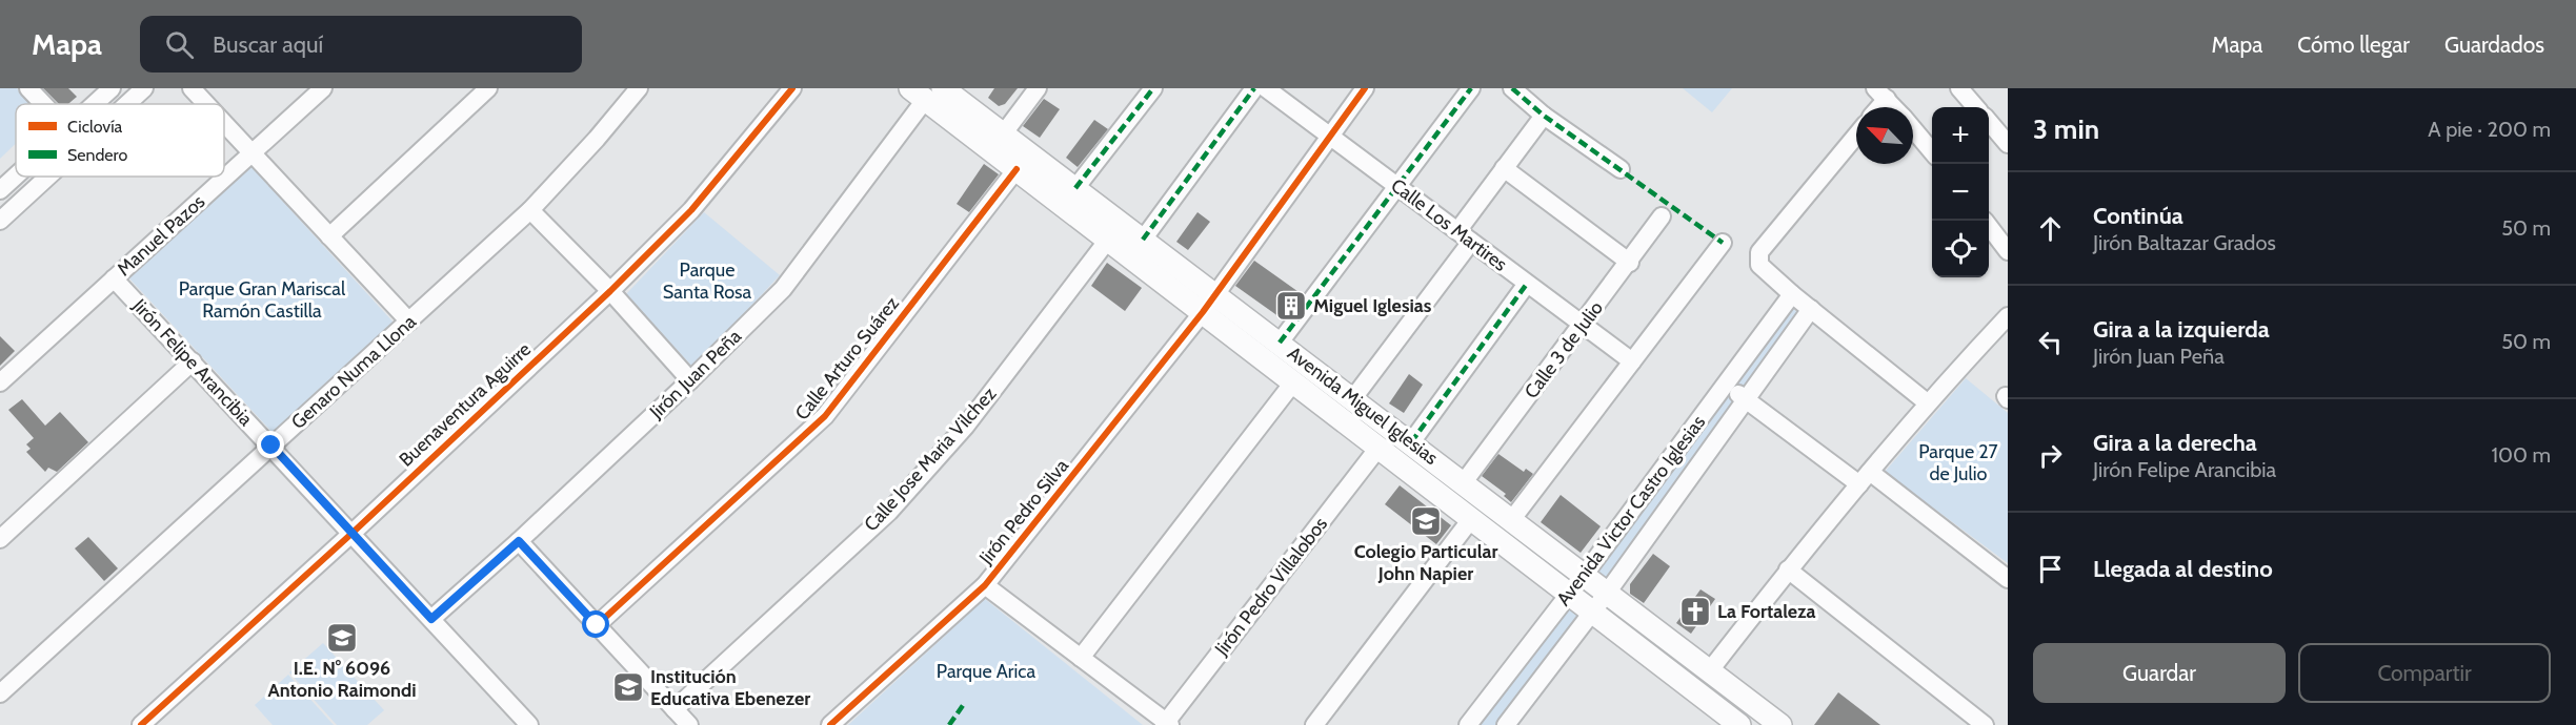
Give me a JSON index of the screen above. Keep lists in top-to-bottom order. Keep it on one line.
{"streets":{"main road":["Avenida Miguel Iglesias"],"street":["Calle Los Martires","Manuel Pazos","Calle 3 de Julio","Calle Arturo Suárez","Jirón Felipe Arancibia","Genaro Numa Llona","Jirón Juan Peña","Buenaventura Aguirre","Calle Jose Maria Vilchez","Avenida Victor Castro Iglesias","Jirón Pedro Silva","Jirón Pedro Villalobos"]},"crossings":[["Calle Los Martires","Calle 3 de Julio"],["Calle Los Martires","Jirón Pedro Silva"],["Manuel Pazos","Jirón Felipe Arancibia"],["Calle 3 de Julio","Avenida Miguel Iglesias"],["Calle Arturo Suárez","Avenida Miguel Iglesias"],["Jirón Felipe Arancibia","Genaro Numa Llona"],["Jirón Felipe Arancibia","Jirón Juan Peña"],["Jirón Felipe Arancibia","Buenaventura Aguirre"],["Jirón Juan Peña","Avenida Miguel Iglesias"],["Avenida Miguel Iglesias","Calle Jose Maria Vilchez"],["Avenida Miguel Iglesias","Avenida Victor Castro Iglesias"],["Avenida Miguel Iglesias","Jirón Pedro Silva"],["Avenida Miguel Iglesias","Jirón Pedro Villalobos"]],"parks":["Parque Santa Rosa","Parque Gran Mariscal Ramón Castilla","Parque 27 de Julio","Parque Arica"],"places":{"building":["Miguel Iglesias"],"school or university":["Colegio Particular John Napier","I.E. N° 6096 Antonio Raimondi","Institución Educativa Ebenezer"],"church":["La Fortaleza"]},"legend":["Ciclovía","Sendero"],"north":"top left","page":{"header":"Mapa","search":"Buscar aquí","nav":["Mapa","Cómo llegar","Guardados"],"heading":["3 min","A pie · 200 m"],"map_buttons":["+","−"],"list":[["Continúa","Jirón Baltazar Grados","50 m"],["Gira a la izquierda","Jirón Juan Peña","50 m"],["Gira a la derecha","Jirón Felipe Arancibia","100 m"],"Llegada al destino"],"buttons":["Guardar","Compartir"]}}
